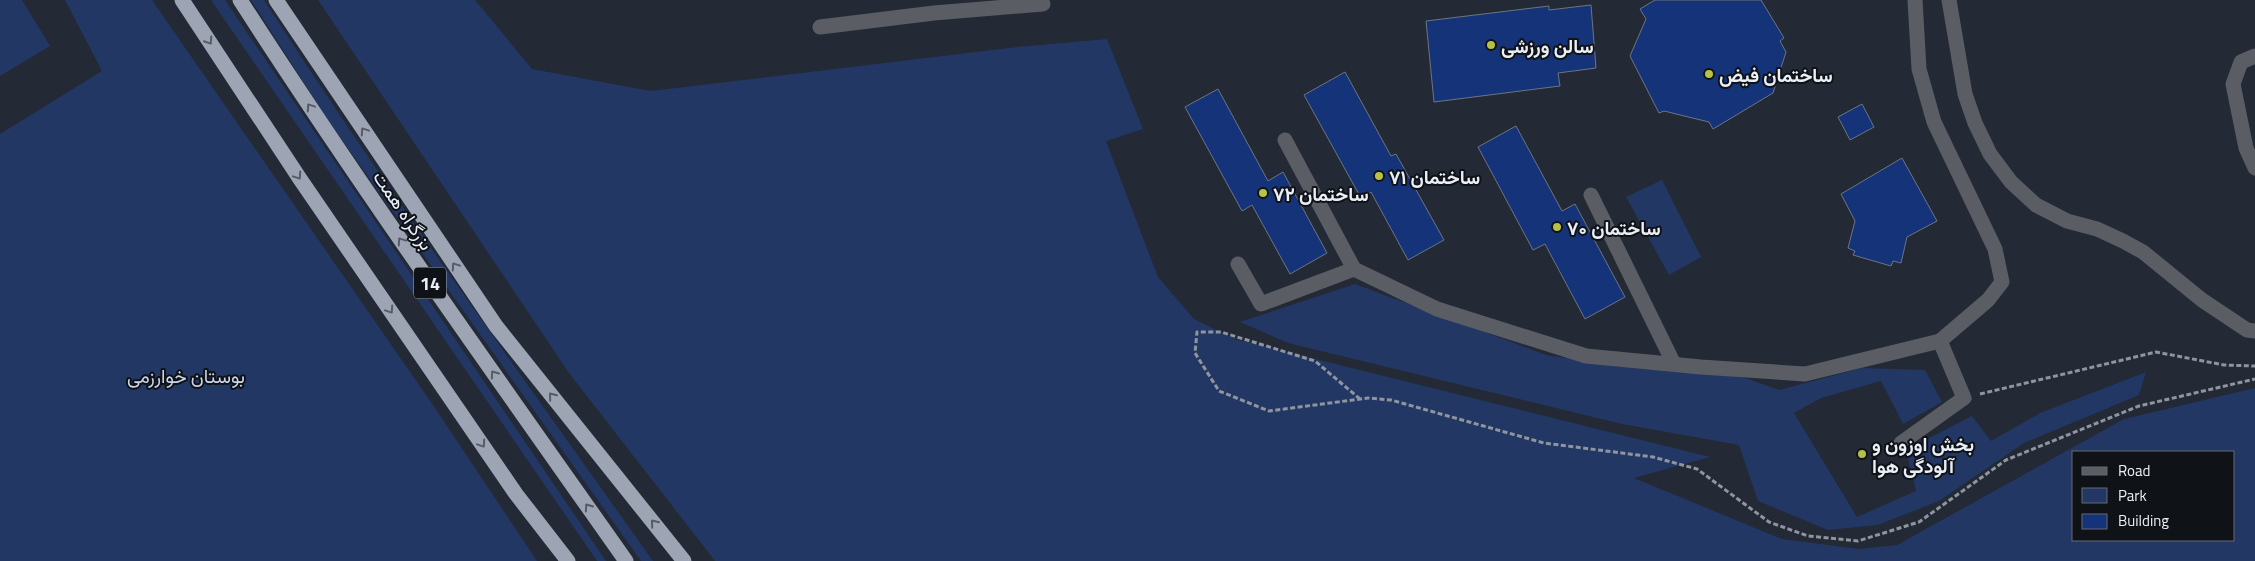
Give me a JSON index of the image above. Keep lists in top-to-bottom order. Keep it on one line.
{"streets":{"highway":["بزرگراه همت","14"]},"parks":["بوستان خوارزمی"],"places":["سالن ورزشی","ساختمان فیض","ساختمان ۷۱","ساختمان ۷۲","ساختمان ۷۰","بخش اوزون و آلودگی هوا"],"legend":["Road","Park","Building"]}
